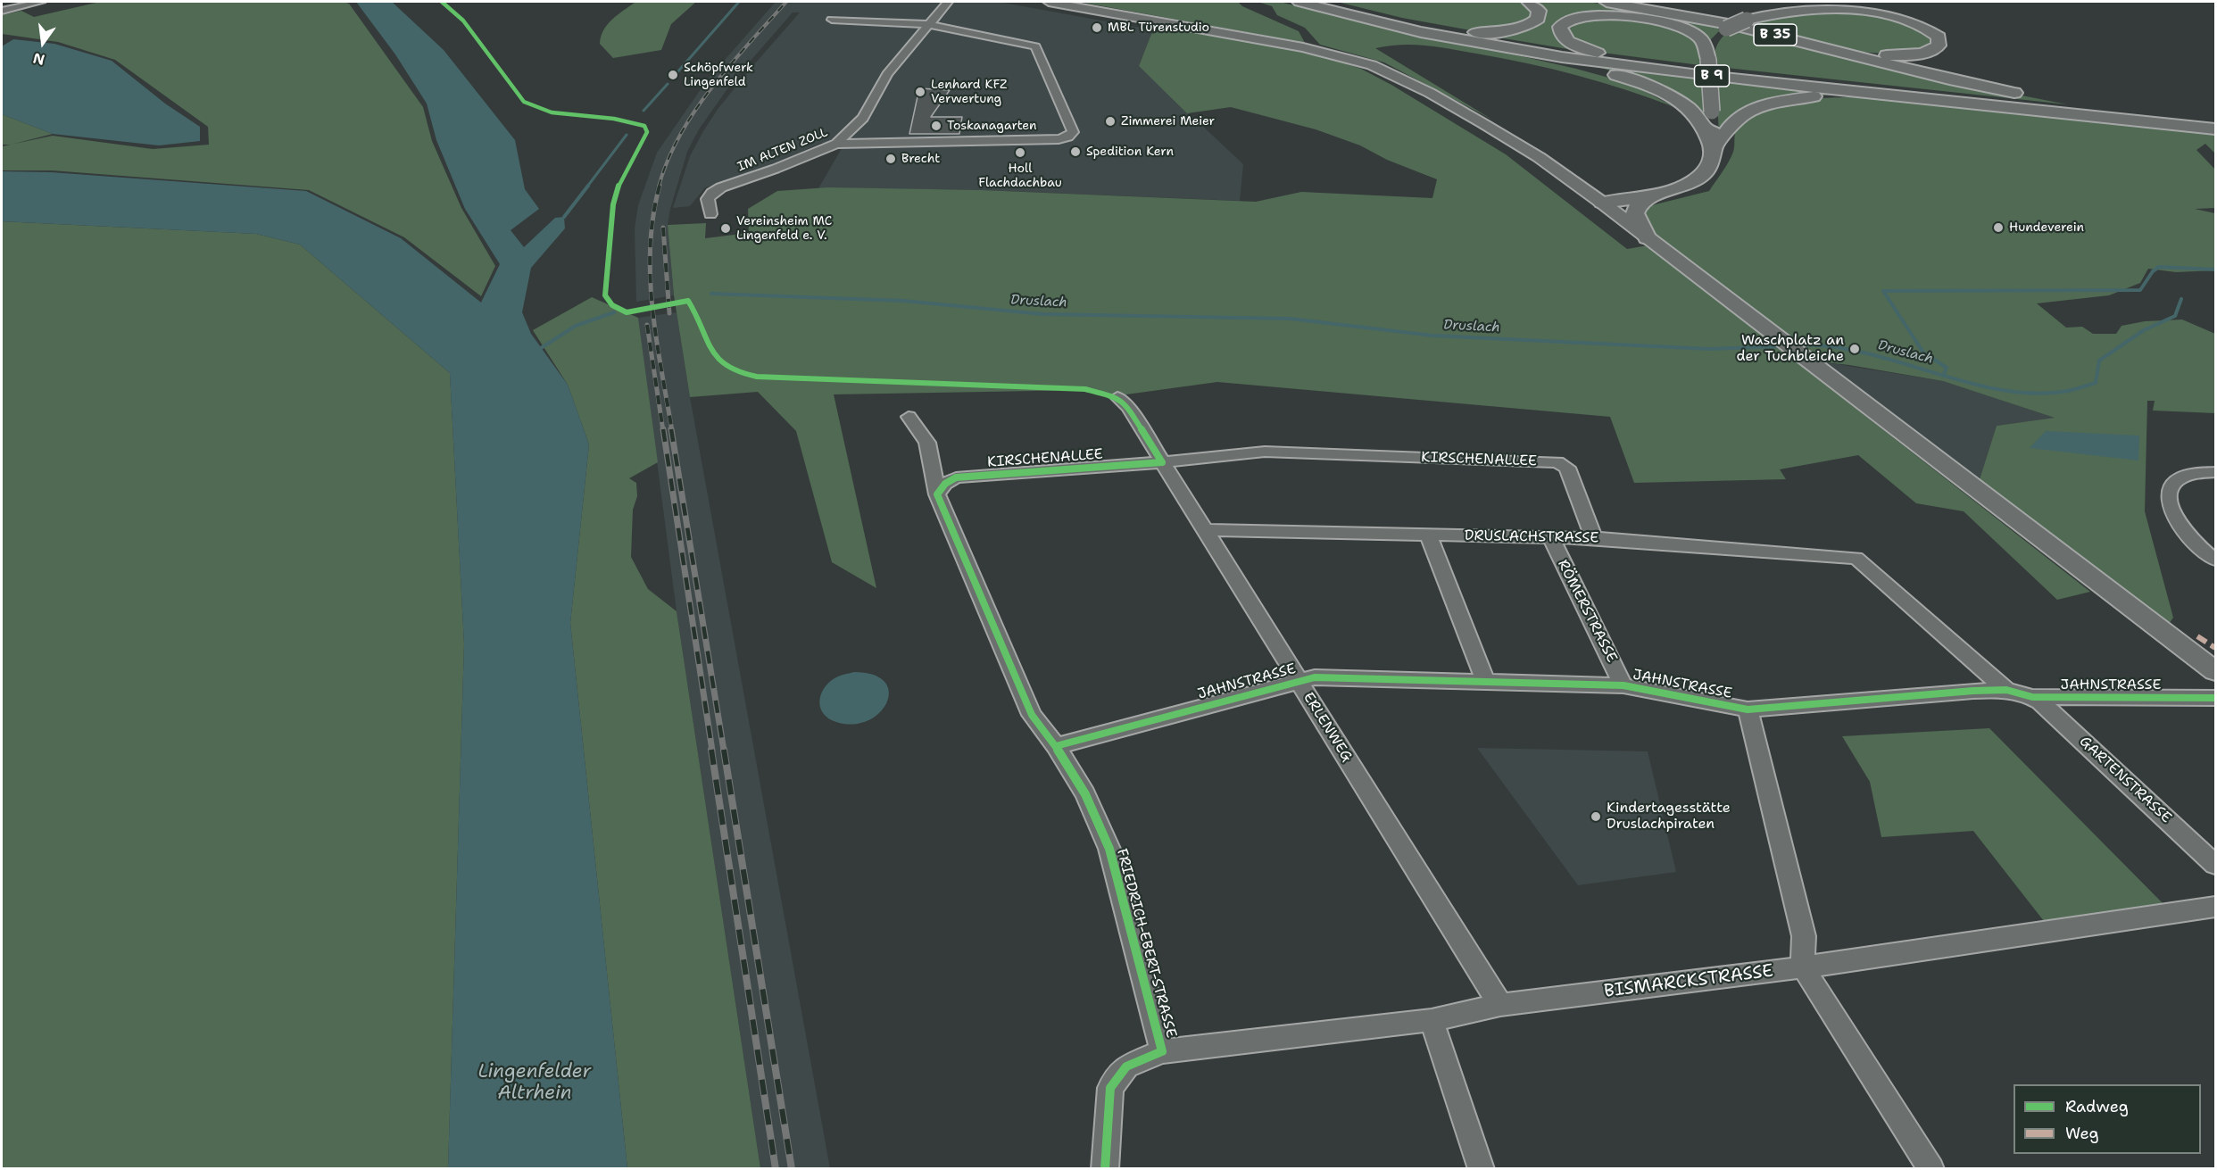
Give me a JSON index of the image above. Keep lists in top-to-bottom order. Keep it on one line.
{"streets":{"highway":["B 35","B 9"],"street":["IM ALTEN ZOLL","KIRSCHENALLEE","DRUSLACHSTRASSE","RÖMERSTRASSE","JAHNSTRASSE","ERLENWEG","GARTENSTRASSE","FRIEDRICH-EBERT-STRASSE","BISMARCKSTRASSE"]},"crossings":[["KIRSCHENALLEE","DRUSLACHSTRASSE"],["KIRSCHENALLEE","ERLENWEG"],["KIRSCHENALLEE","FRIEDRICH-EBERT-STRASSE"],["DRUSLACHSTRASSE","RÖMERSTRASSE"],["DRUSLACHSTRASSE","JAHNSTRASSE"],["DRUSLACHSTRASSE","ERLENWEG"],["RÖMERSTRASSE","JAHNSTRASSE"],["JAHNSTRASSE","ERLENWEG"],["JAHNSTRASSE","GARTENSTRASSE"],["JAHNSTRASSE","FRIEDRICH-EBERT-STRASSE"],["ERLENWEG","BISMARCKSTRASSE"],["FRIEDRICH-EBERT-STRASSE","BISMARCKSTRASSE"]],"water":["Druslach","Lingenfelder Altrhein"],"places":["MBL Türenstudio","Schöpfwerk Lingenfeld","Lenhard KFZ Verwertung","Zimmerei Meier","Toskanagarten","Spedition Kern","Holl Flachdachbau","Brecht","Hundeverein","Vereinsheim MC Lingenfeld e. V.","Waschplatz an der Tuchbleiche","Kindertagesstätte Druslachpiraten"],"legend":["Radweg","Weg"],"north":"bottom"}
